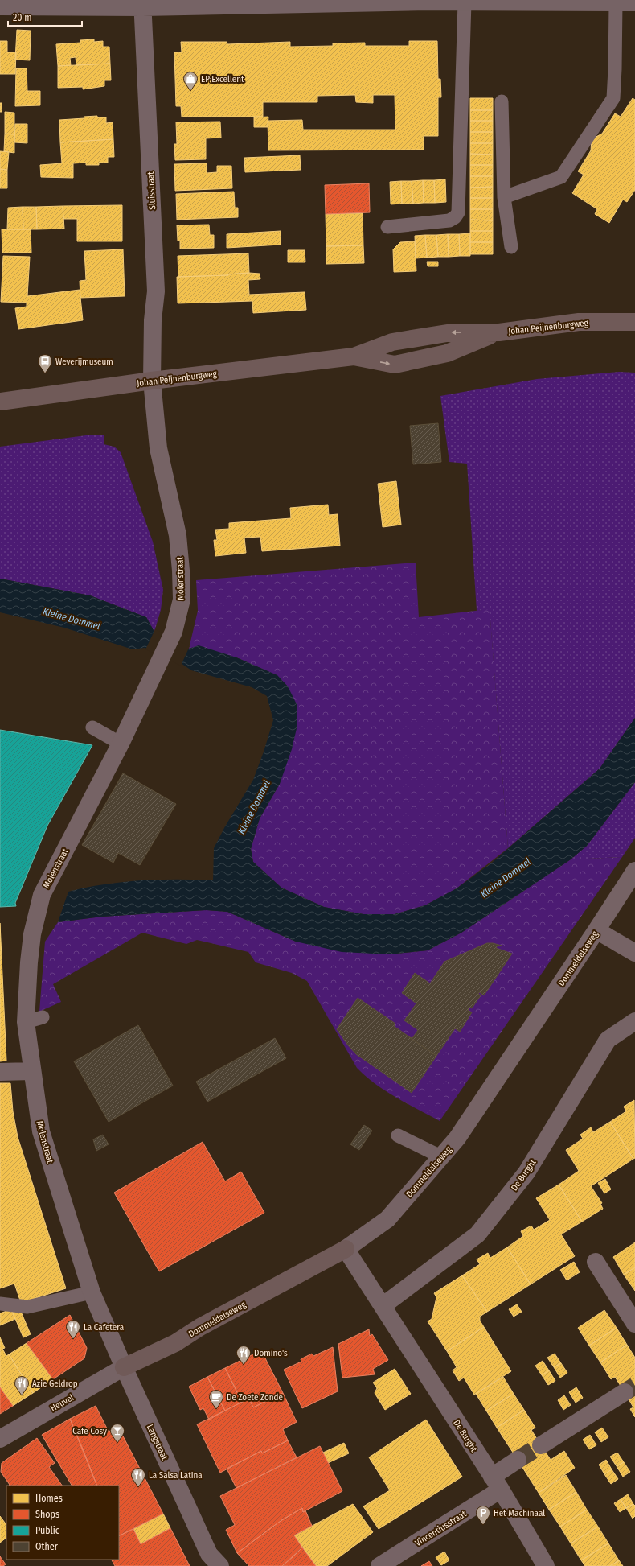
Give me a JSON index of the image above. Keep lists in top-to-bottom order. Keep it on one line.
{"streets":{"main road":["Johan Peijnenburgweg","Dommeldalseweg"],"street":["Sluisstraat","Molenstraat","De Burght","Heuvel","Langstraat","Vincentiusstraat"]},"crossings":[["Sluisstraat","Johan Peijnenburgweg"],["Sluisstraat","Molenstraat"],["Johan Peijnenburgweg","Molenstraat"],["Molenstraat","Dommeldalseweg"],["Molenstraat","Heuvel"],["Molenstraat","Langstraat"],["Dommeldalseweg","De Burght"],["Dommeldalseweg","Heuvel"],["Dommeldalseweg","Langstraat"],["De Burght","Vincentiusstraat"],["Heuvel","Langstraat"]],"water":["Kleine Dommel"],"places":{"shop":["EP:Excellent"],"bus stop":["Weverijmuseum"],"restaurant":["La Cafetera","Domino's","Azie Geldrop","La Salsa Latina"],"cafe":["De Zoete Zonde"],"bar":["Cafe Cosy"],"parking":["Het Machinaal"]},"legend":["Homes","Shops","Public","Other"],"scale_bar":"20 m"}
